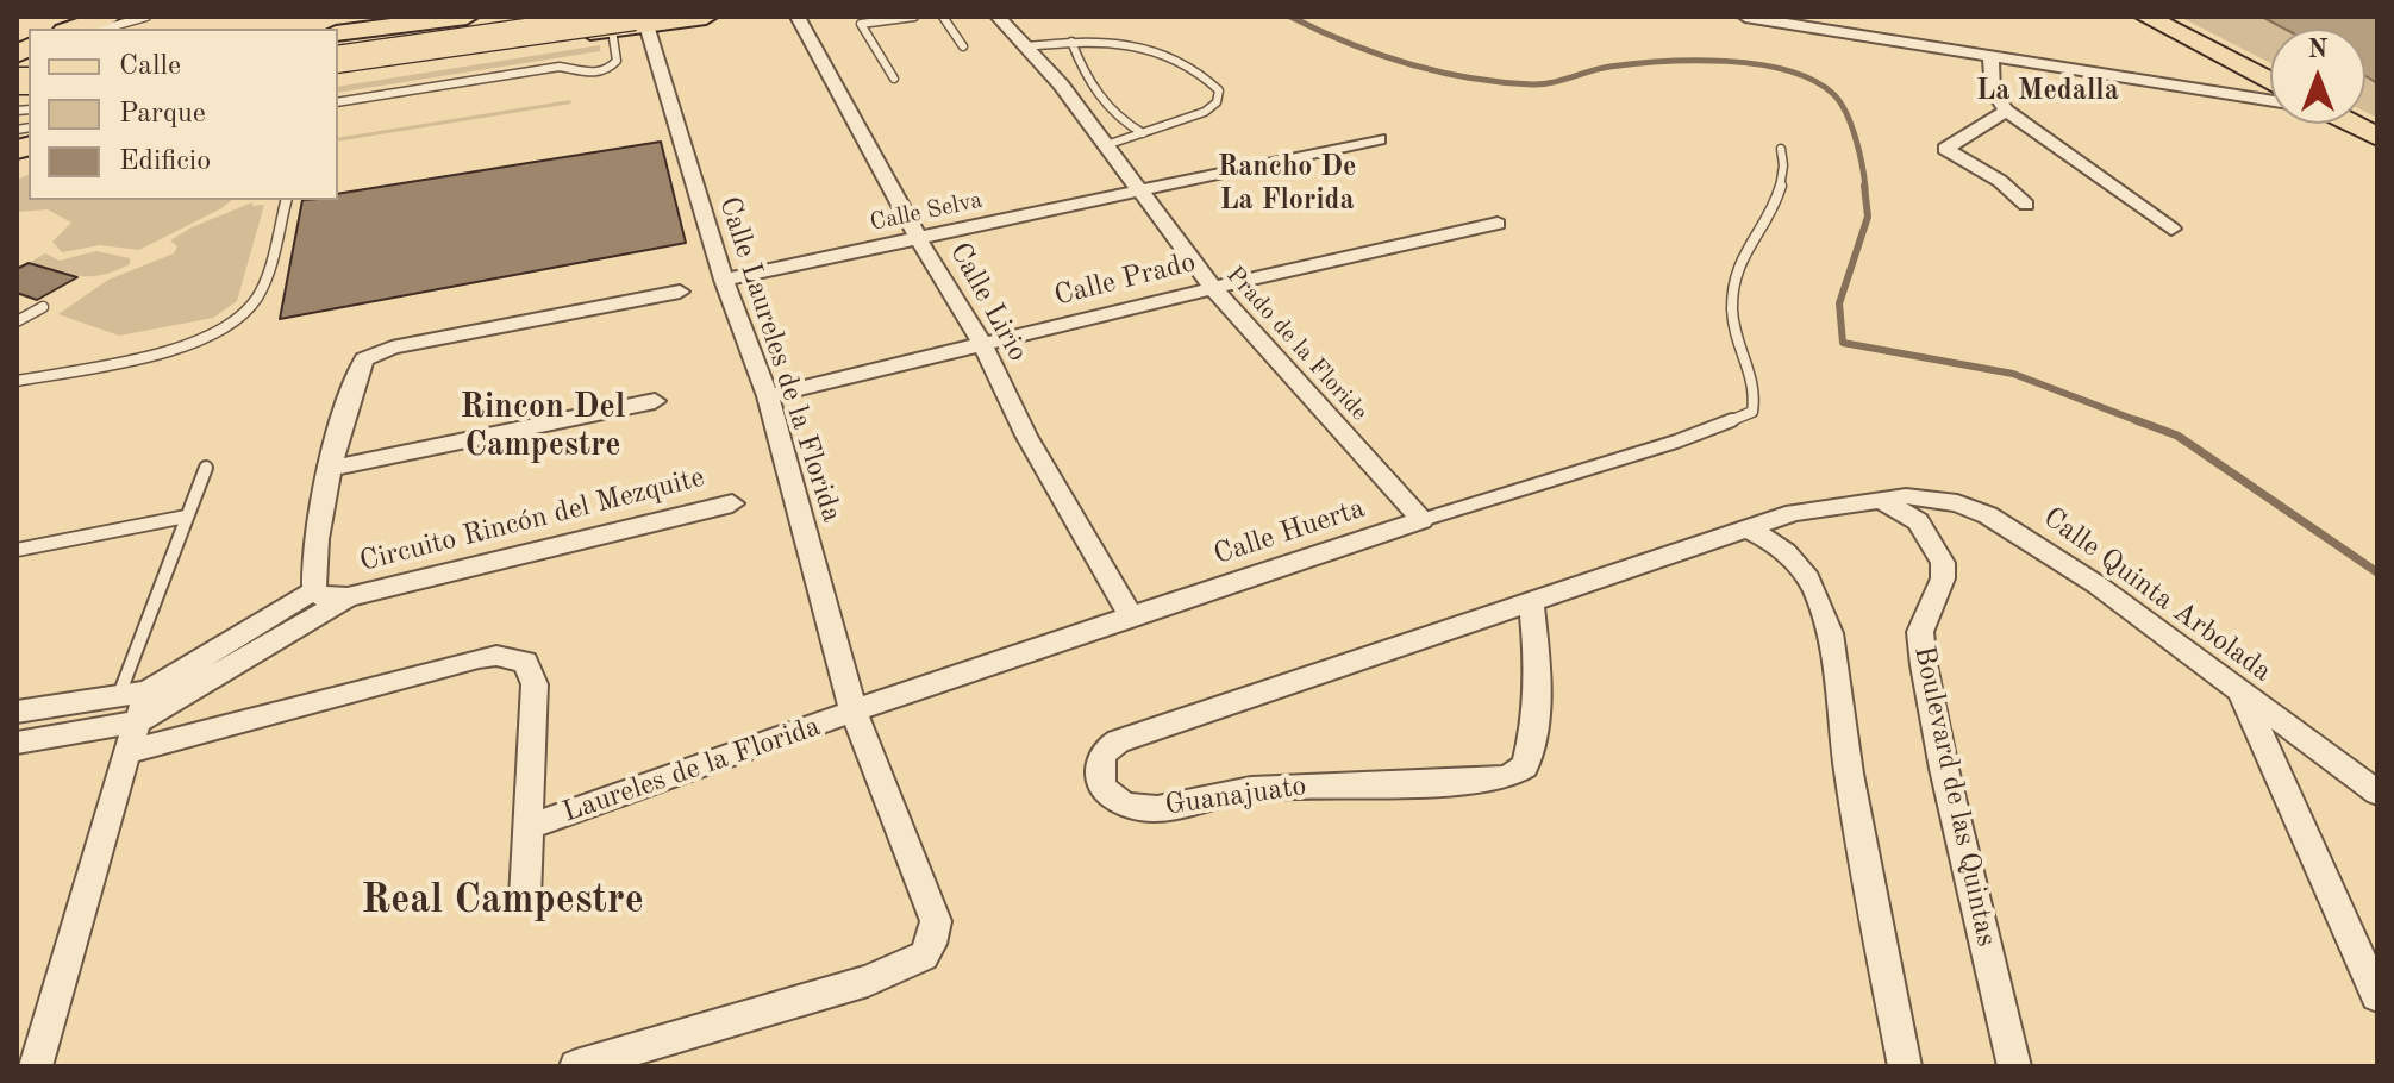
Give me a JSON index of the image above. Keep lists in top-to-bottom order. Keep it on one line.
{"streets":{"street":["Calle Selva","Calle Prado","Calle Lirio","Prado de la Floride","Calle Laureles de la Florida","Circuito Rincón del Mezquite","Calle Huerta","Calle Quinta Arbolada","Laureles de la Florida","Guanajuato","Boulevard de las Quintas"]},"crossings":[["Calle Selva","Calle Lirio"],["Calle Selva","Prado de la Floride"],["Calle Selva","Calle Laureles de la Florida"],["Calle Prado","Calle Lirio"],["Calle Prado","Prado de la Floride"],["Calle Prado","Calle Laureles de la Florida"],["Calle Lirio","Calle Huerta"],["Prado de la Floride","Calle Huerta"],["Calle Laureles de la Florida","Calle Huerta"],["Calle Laureles de la Florida","Laureles de la Florida"],["Calle Huerta","Laureles de la Florida"],["Calle Quinta Arbolada","Guanajuato"],["Calle Quinta Arbolada","Boulevard de las Quintas"],["Guanajuato","Boulevard de las Quintas"]],"districts":["La Medalla","Rancho De La Florida","Rincon Del Campestre","Real Campestre"],"legend":["Calle","Parque","Edificio"],"north":"top"}
